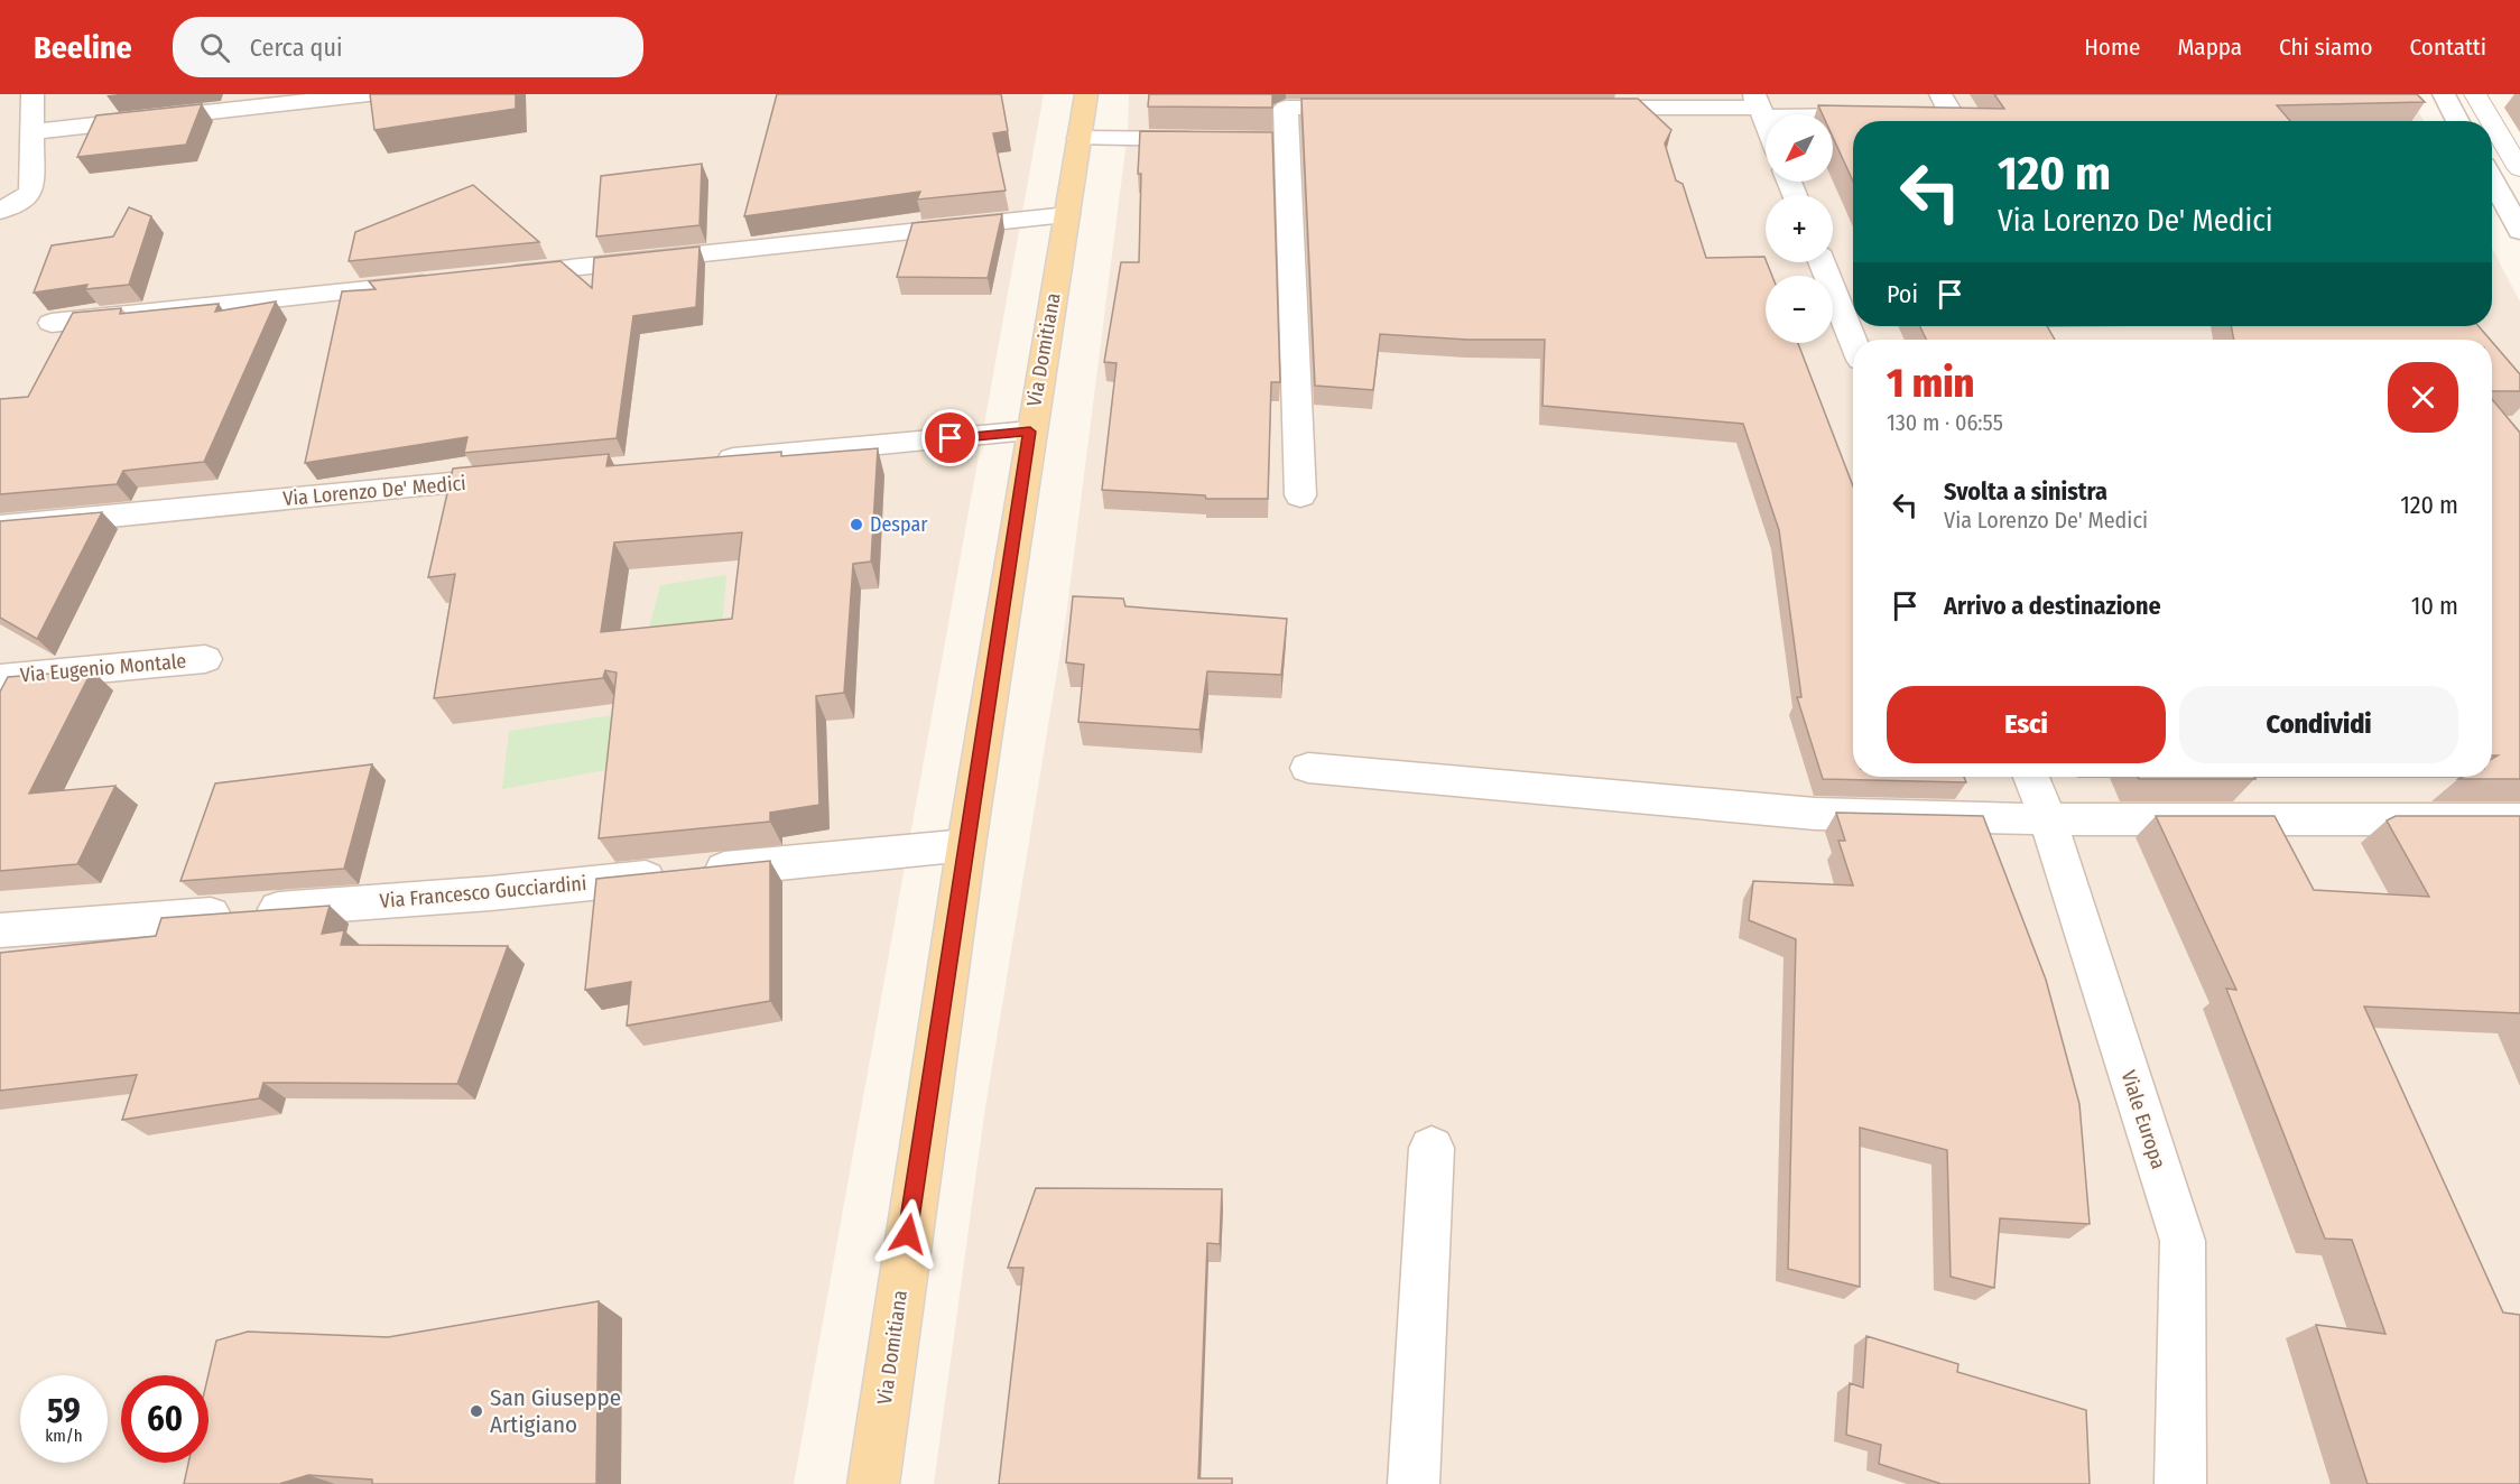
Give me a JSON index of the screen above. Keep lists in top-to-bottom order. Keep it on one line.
{"streets":{"main road":["Via Domitiana"],"street":["Via Lorenzo De' Medici","Via Eugenio Montale","Via Francesco Gucciardini","Viale Europa"]},"crossings":[["Via Domitiana","Via Francesco Gucciardini"]],"places":["Despar","San Giuseppe Artigiano"],"north":"bottom left","page":{"header":"Beeline","search":"Cerca qui","nav":["Home","Mappa","Chi siamo","Contatti"],"map_buttons":["+","−"],"turn":["120 m","Via Lorenzo De' Medici"],"then":"Poi","heading":["1 min","130 m · 06:55"],"list":[{"name":"Svolta a sinistra","note":"Via Lorenzo De' Medici","value":"120 m"},{"name":"Arrivo a destinazione","value":"10 m"}],"buttons":["Esci","Condividi"],"speed":"59 km/h","limit":"60"}}
